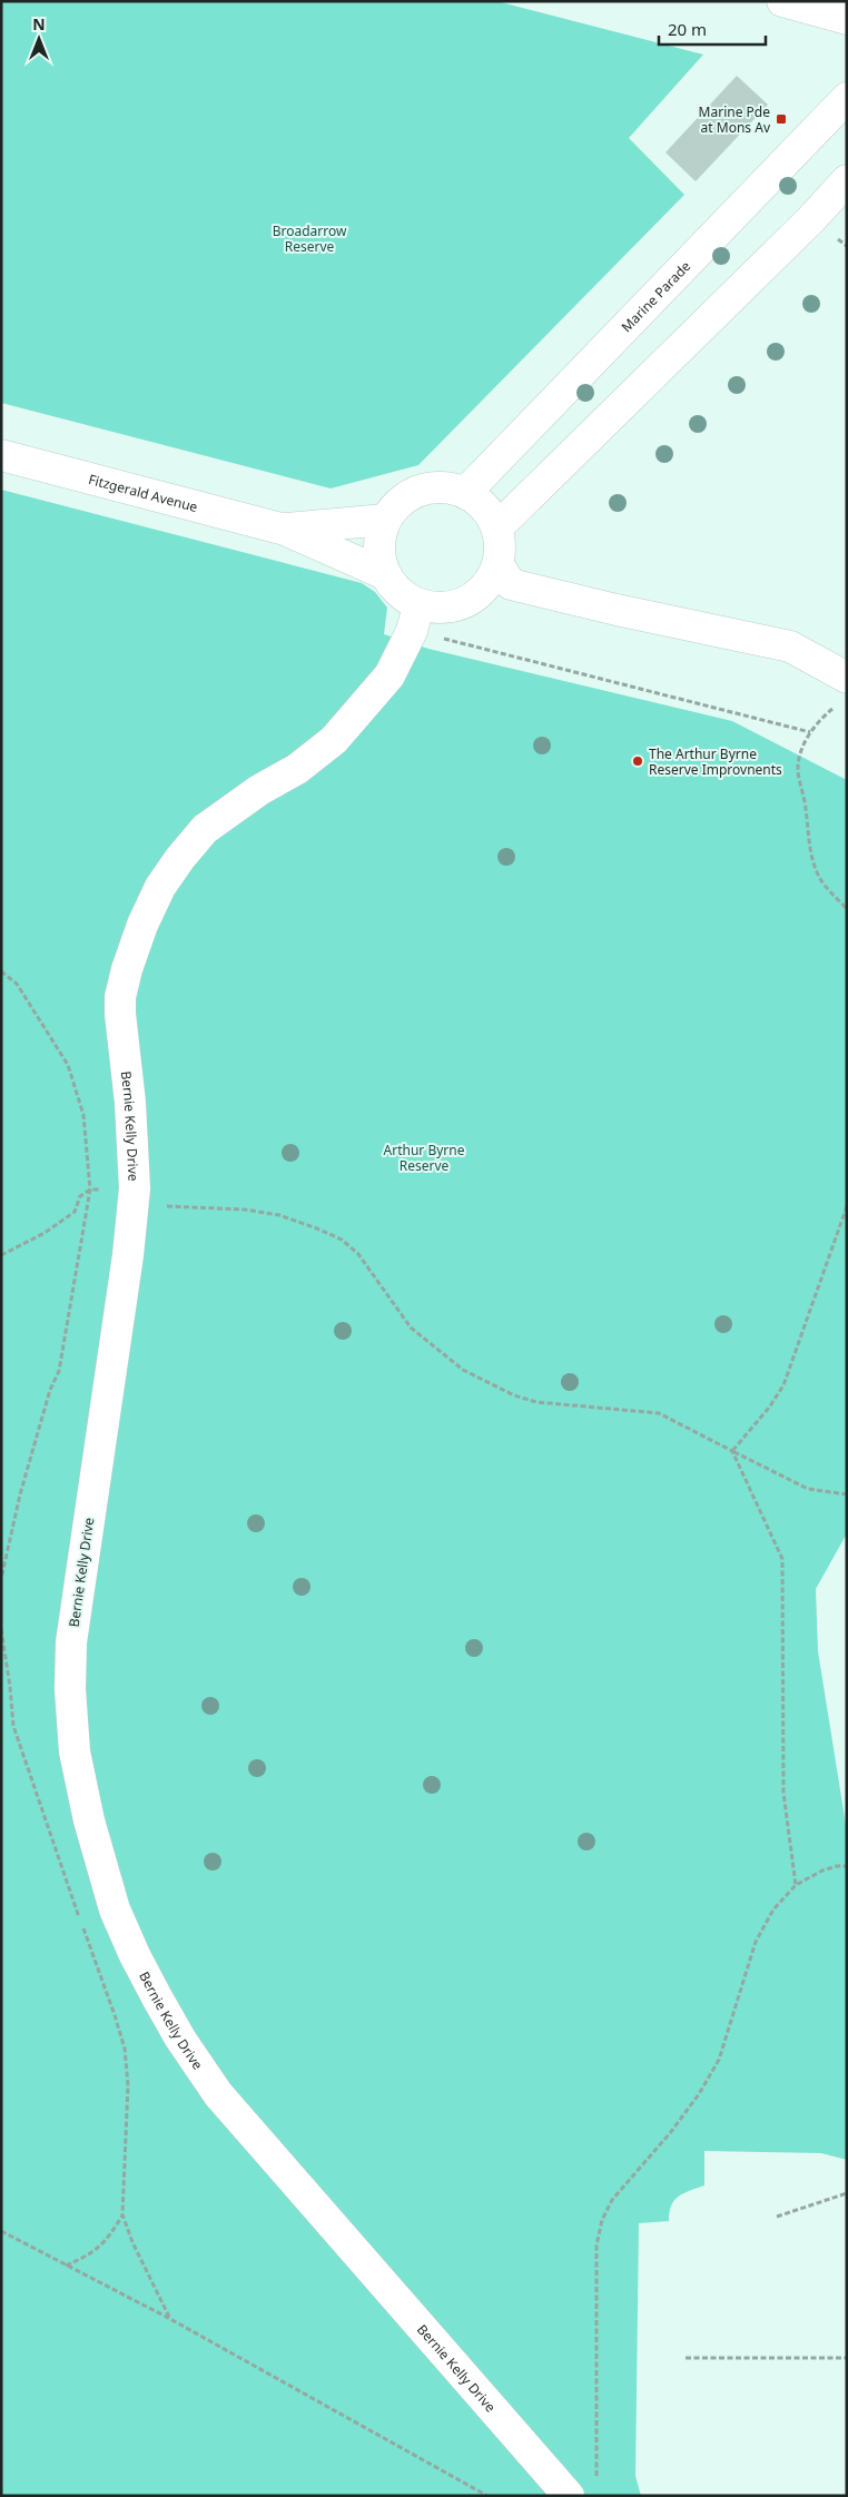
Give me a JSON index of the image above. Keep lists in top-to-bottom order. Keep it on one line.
{"streets":{"street":["Marine Parade","Fitzgerald Avenue","Bernie Kelly Drive"]},"crossings":[["Marine Parade","Fitzgerald Avenue"],["Marine Parade","Bernie Kelly Drive"],["Fitzgerald Avenue","Bernie Kelly Drive"]],"parks":["Broadarrow Reserve","Arthur Byrne Reserve"],"places":{"transit":["Marine Pde at Mons Av"],"other":["The Arthur Byrne Reserve Improvnents"]},"scale_bar":"20 m","north":"top"}
